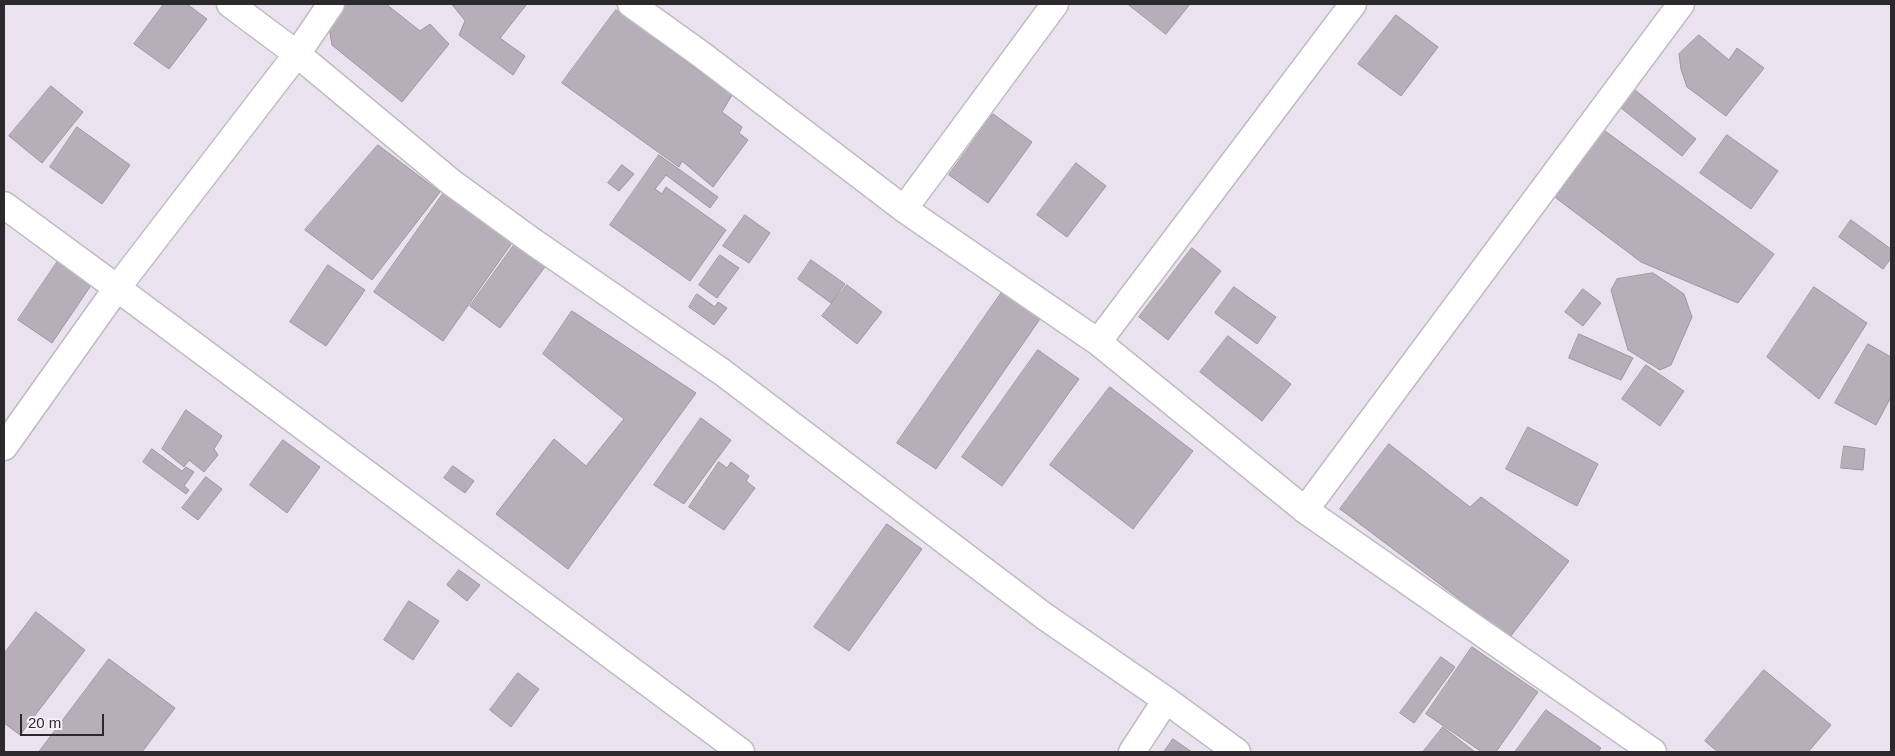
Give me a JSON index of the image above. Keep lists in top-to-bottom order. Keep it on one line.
{"scale_bar":"20 m"}
